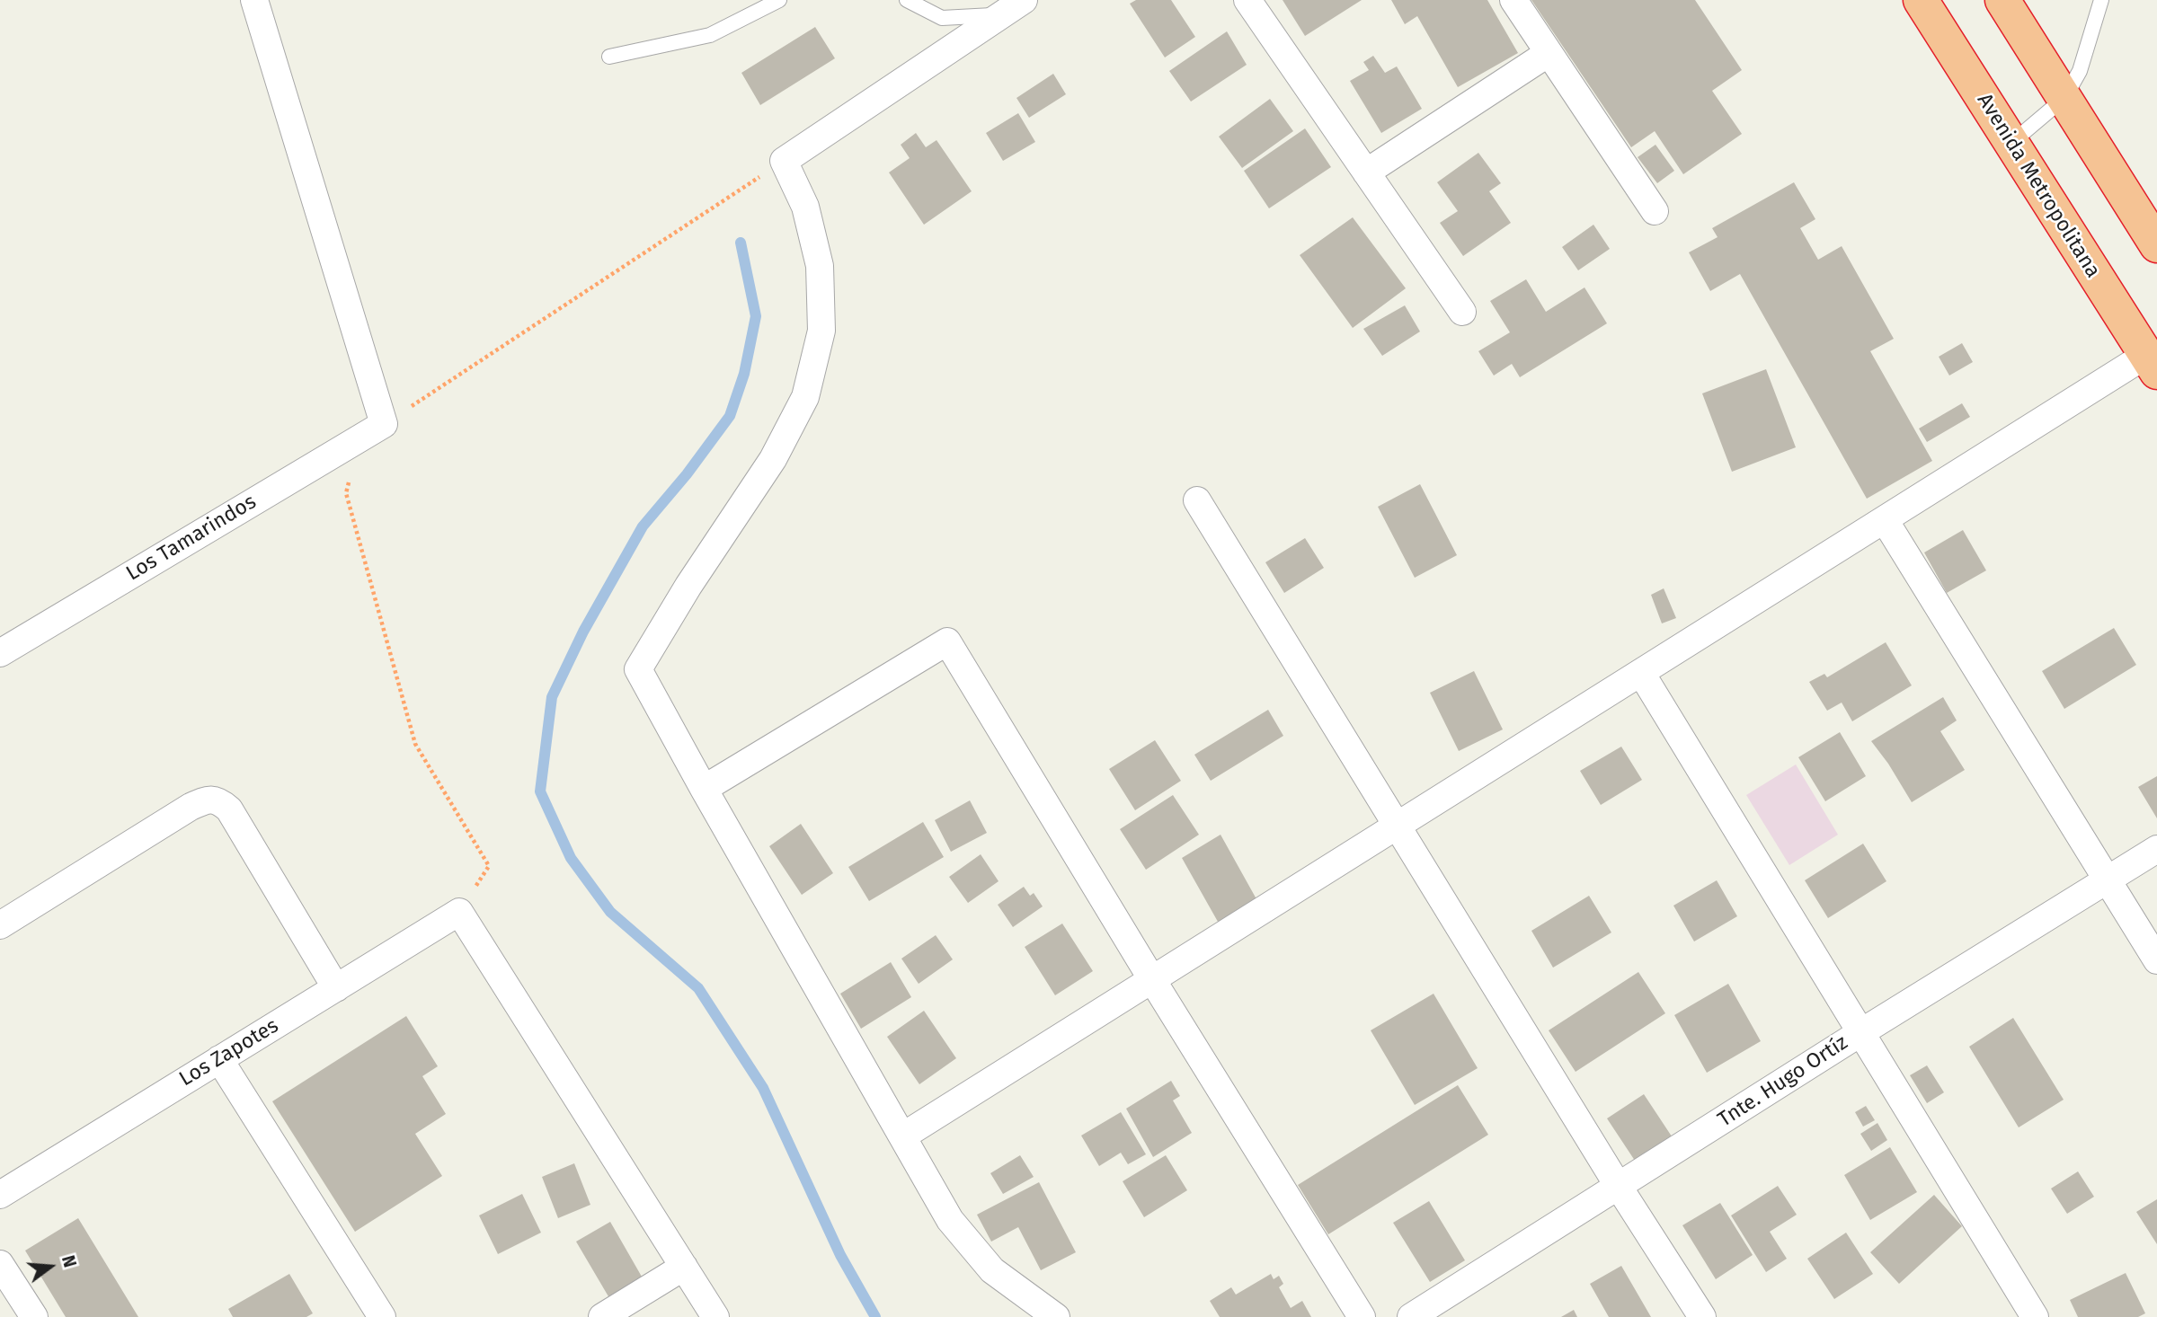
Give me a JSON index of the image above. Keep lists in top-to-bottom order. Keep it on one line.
{"streets":{"highway":["Avenida Metropolitana"],"street":["Los Tamarindos","Los Zapotes","Tnte. Hugo Ortíz"]},"north":"right"}
